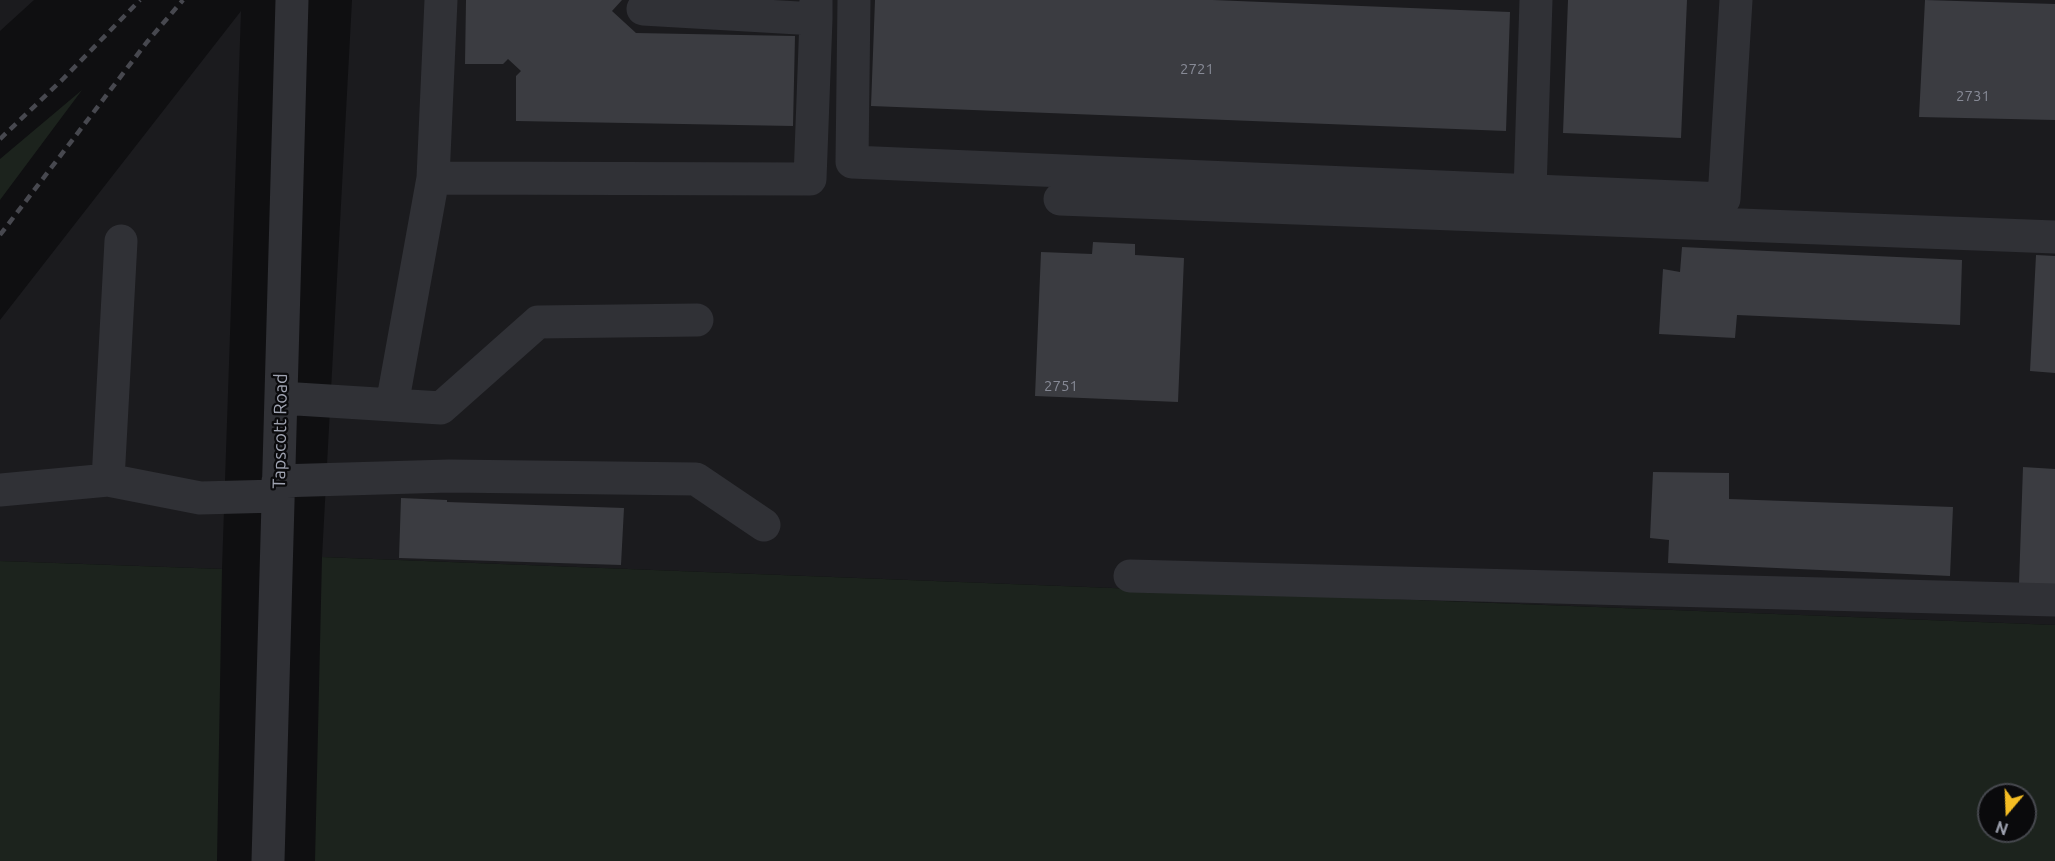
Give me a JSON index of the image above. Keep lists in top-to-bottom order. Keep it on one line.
{"streets":{"street":["Tapscott Road"]},"house_numbers":["2721","2731","2751"],"north":"bottom"}
